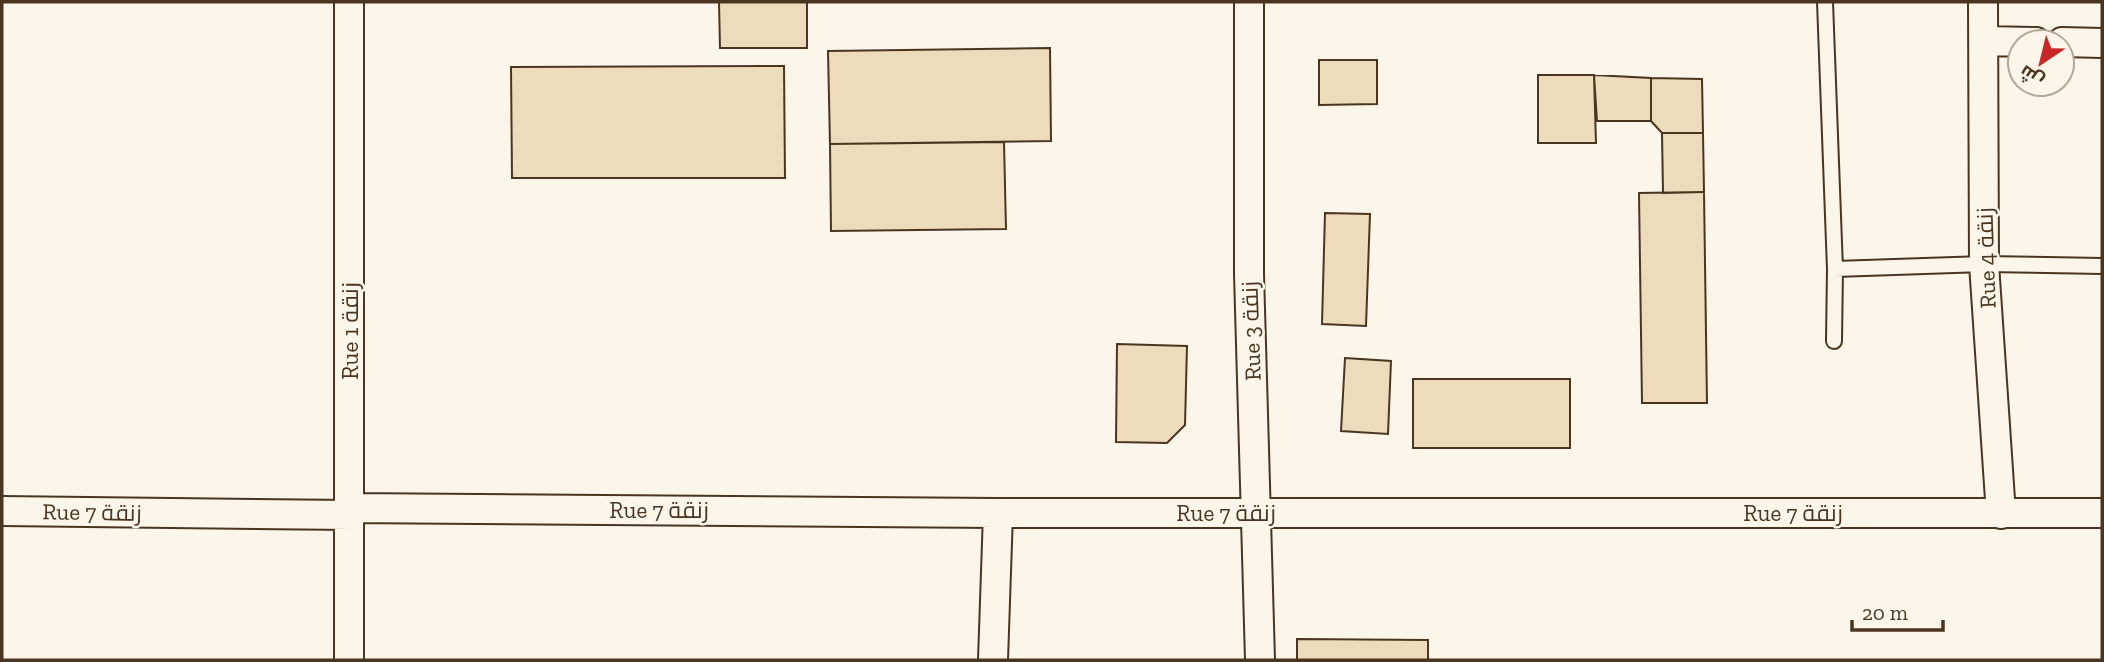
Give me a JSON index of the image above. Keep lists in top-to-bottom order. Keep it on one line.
{"streets":{"street":["Rue 4 زنقة","Rue 1 زنقة","Rue 3 زنقة","Rue 7 زنقة"]},"crossings":[["Rue 4 زنقة","Rue 7 زنقة"],["Rue 1 زنقة","Rue 7 زنقة"],["Rue 3 زنقة","Rue 7 زنقة"]],"scale_bar":"20 m","north":"bottom left"}
